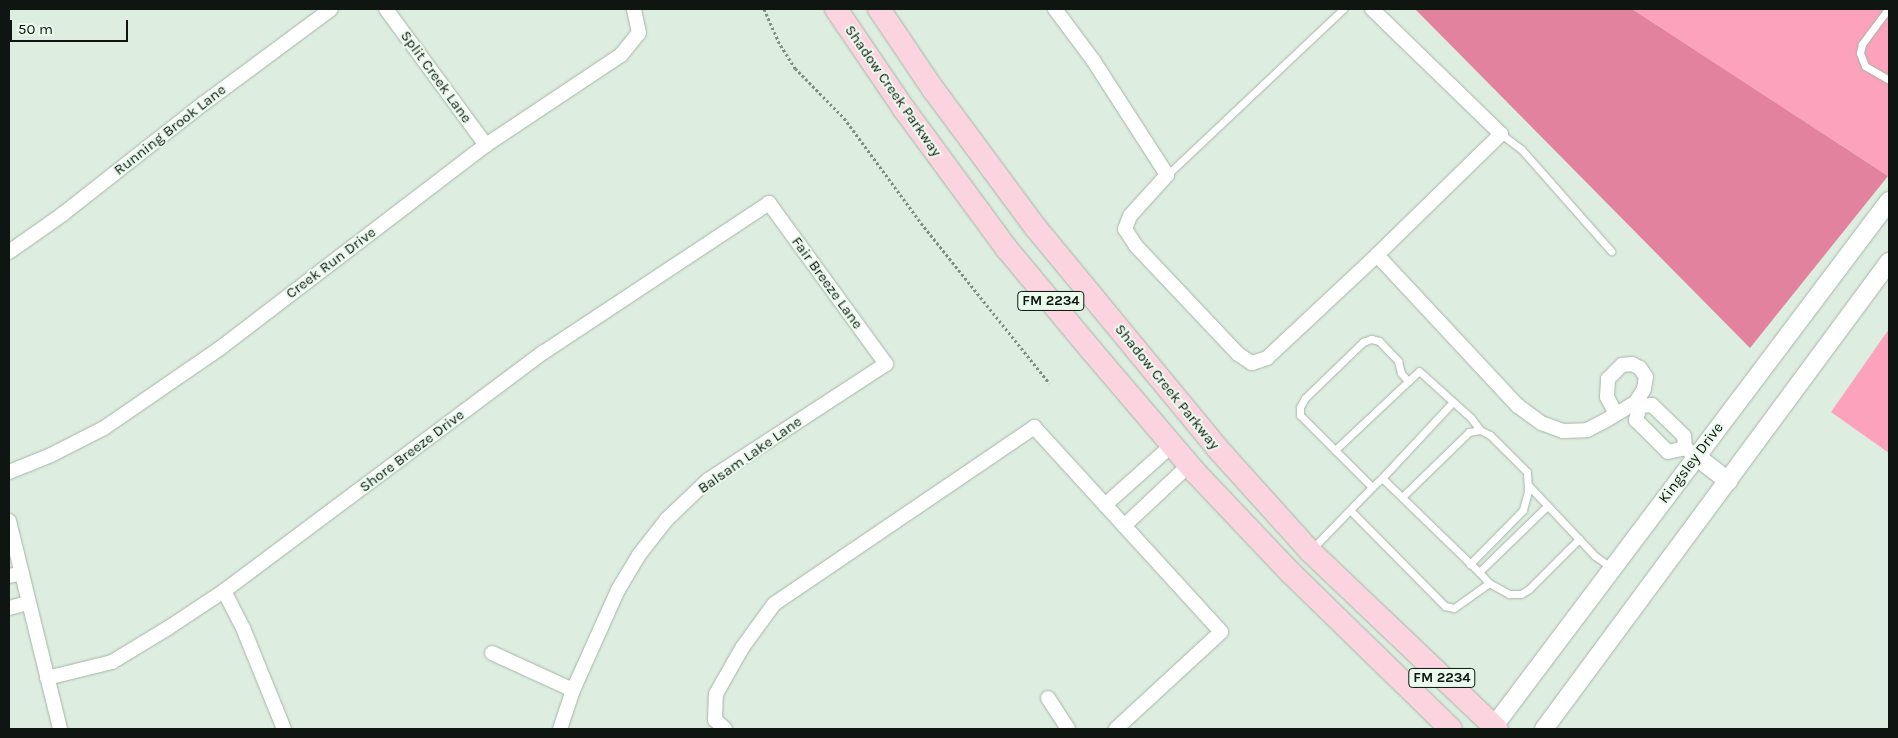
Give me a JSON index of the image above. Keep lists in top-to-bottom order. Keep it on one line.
{"streets":{"main road":["Shadow Creek Parkway","FM 2234"],"street":["Split Creek Lane","Running Brook Lane","Creek Run Drive","Fair Breeze Lane","Shore Breeze Drive","Balsam Lake Lane","Kingsley Drive"]},"crossings":[["Split Creek Lane","Creek Run Drive"],["Shadow Creek Parkway","Kingsley Drive"],["Fair Breeze Lane","Shore Breeze Drive"],["Fair Breeze Lane","Balsam Lake Lane"]],"scale_bar":"50 m"}
